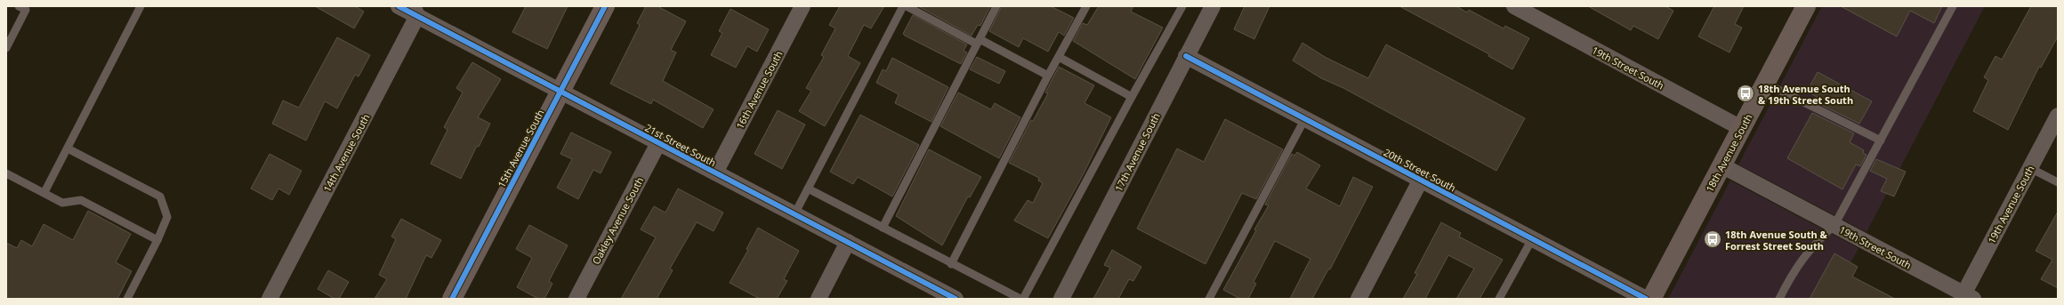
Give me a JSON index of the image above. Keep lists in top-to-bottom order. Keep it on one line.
{"streets":{"street":["19th Street South","16th Avenue South","21st Street South","15th Avenue South","17th Avenue South","14th Avenue South","18th Avenue South","20th Street South","19th Avenue South","Oakley Avenue South"]},"crossings":[["19th Street South","18th Avenue South"],["19th Street South","19th Avenue South"],["16th Avenue South","21st Street South"],["21st Street South","15th Avenue South"],["21st Street South","14th Avenue South"],["21st Street South","Oakley Avenue South"],["17th Avenue South","20th Street South"]],"places":{"bus stop":["18th Avenue South & 19th Street South","18th Avenue South & Forrest Street South"]}}
